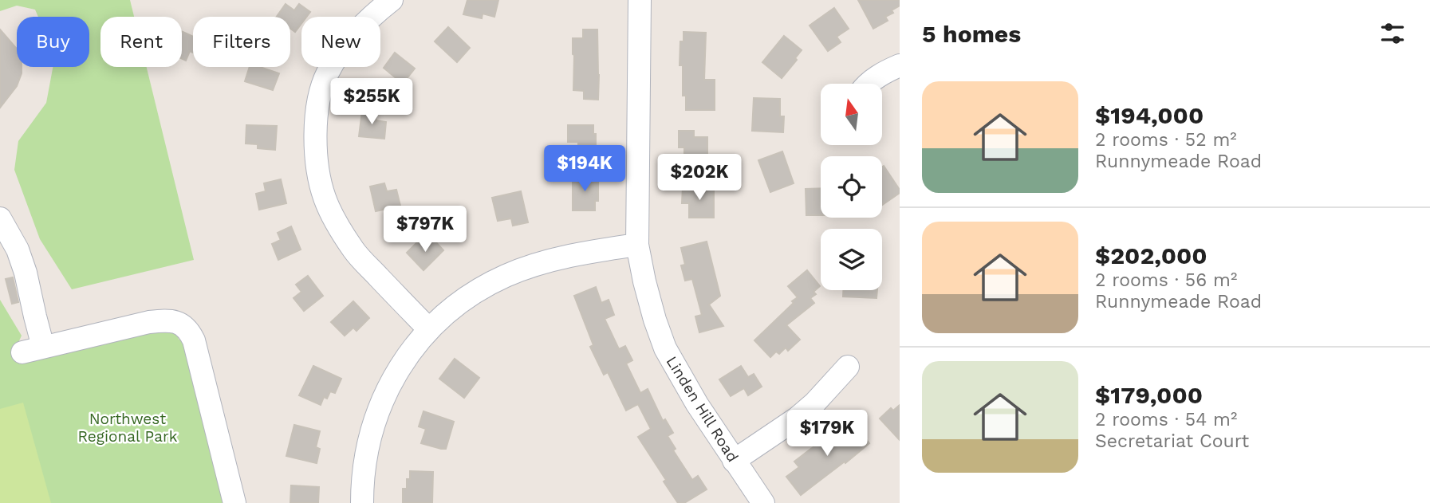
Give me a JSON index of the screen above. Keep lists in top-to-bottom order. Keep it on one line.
{"streets":{"street":["Linden Hill Road"]},"parks":["Northwest Regional Park"],"north":"top","page":{"heading":"5 homes","chip":["Buy","Rent","Filters","New"],"list":[{"name":"$194,000","note":"2 rooms · 52 m² · Runnymeade Road"},{"name":"$202,000","note":"2 rooms · 56 m² · Runnymeade Road"},{"name":"$179,000","note":"2 rooms · 54 m² · Secretariat Court"}],"price":["$255K","$194K","$202K","$797K","$179K"]}}
